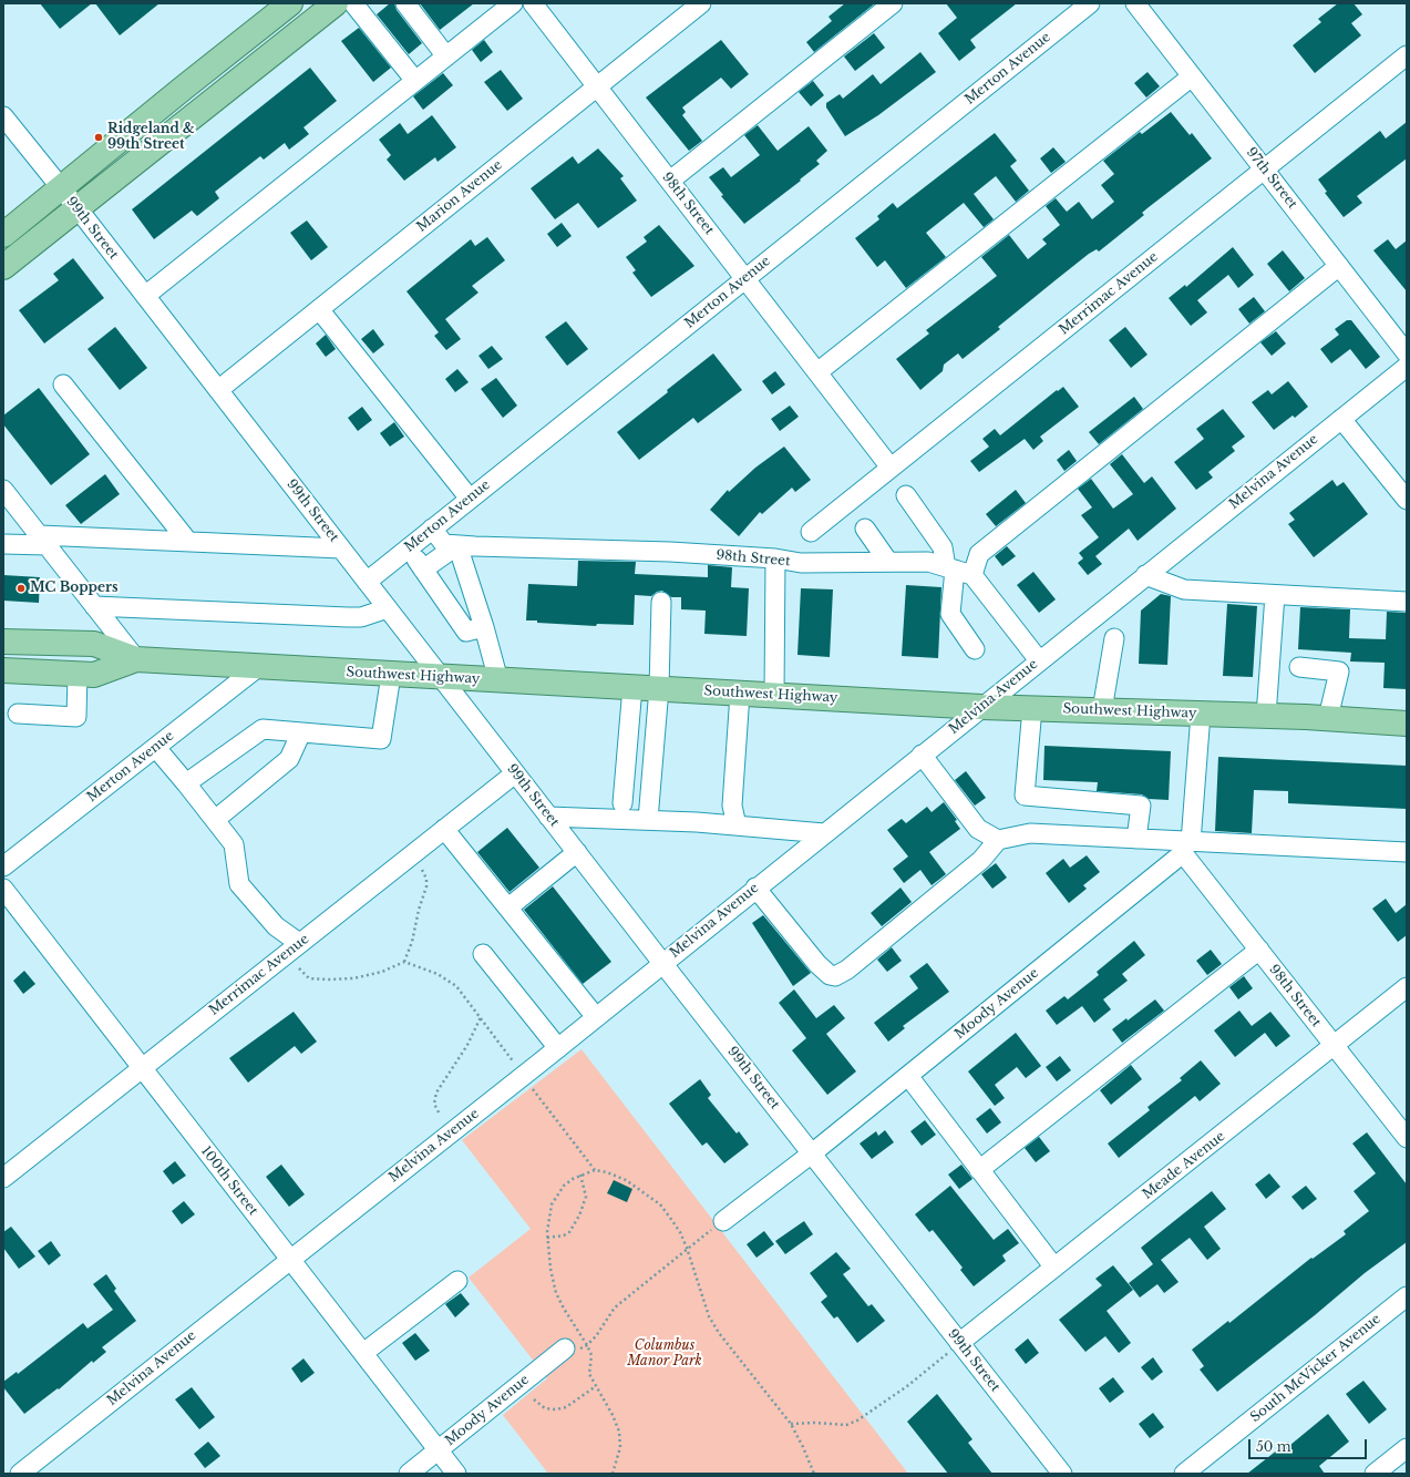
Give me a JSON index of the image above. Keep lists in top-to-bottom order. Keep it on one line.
{"streets":{"main road":["Southwest Highway"],"street":["Merton Avenue","97th Street","Marion Avenue","98th Street","99th Street","Merrimac Avenue","Melvina Avenue","Moody Avenue","Meade Avenue","100th Street","South McVicker Avenue"]},"crossings":[["Merton Avenue","98th Street"],["Merton Avenue","99th Street"],["Merton Avenue","Southwest Highway"],["97th Street","Merrimac Avenue"],["Marion Avenue","98th Street"],["Marion Avenue","99th Street"],["98th Street","Merrimac Avenue"],["98th Street","Moody Avenue"],["98th Street","Meade Avenue"],["99th Street","Merrimac Avenue"],["99th Street","Melvina Avenue"],["99th Street","Southwest Highway"],["99th Street","Moody Avenue"],["99th Street","Meade Avenue"],["Merrimac Avenue","100th Street"],["Melvina Avenue","Southwest Highway"],["Melvina Avenue","100th Street"],["Moody Avenue","100th Street"]],"parks":["Columbus Manor Park"],"places":["Ridgeland & 99th Street","MC Boppers"],"scale_bar":"50 m"}
